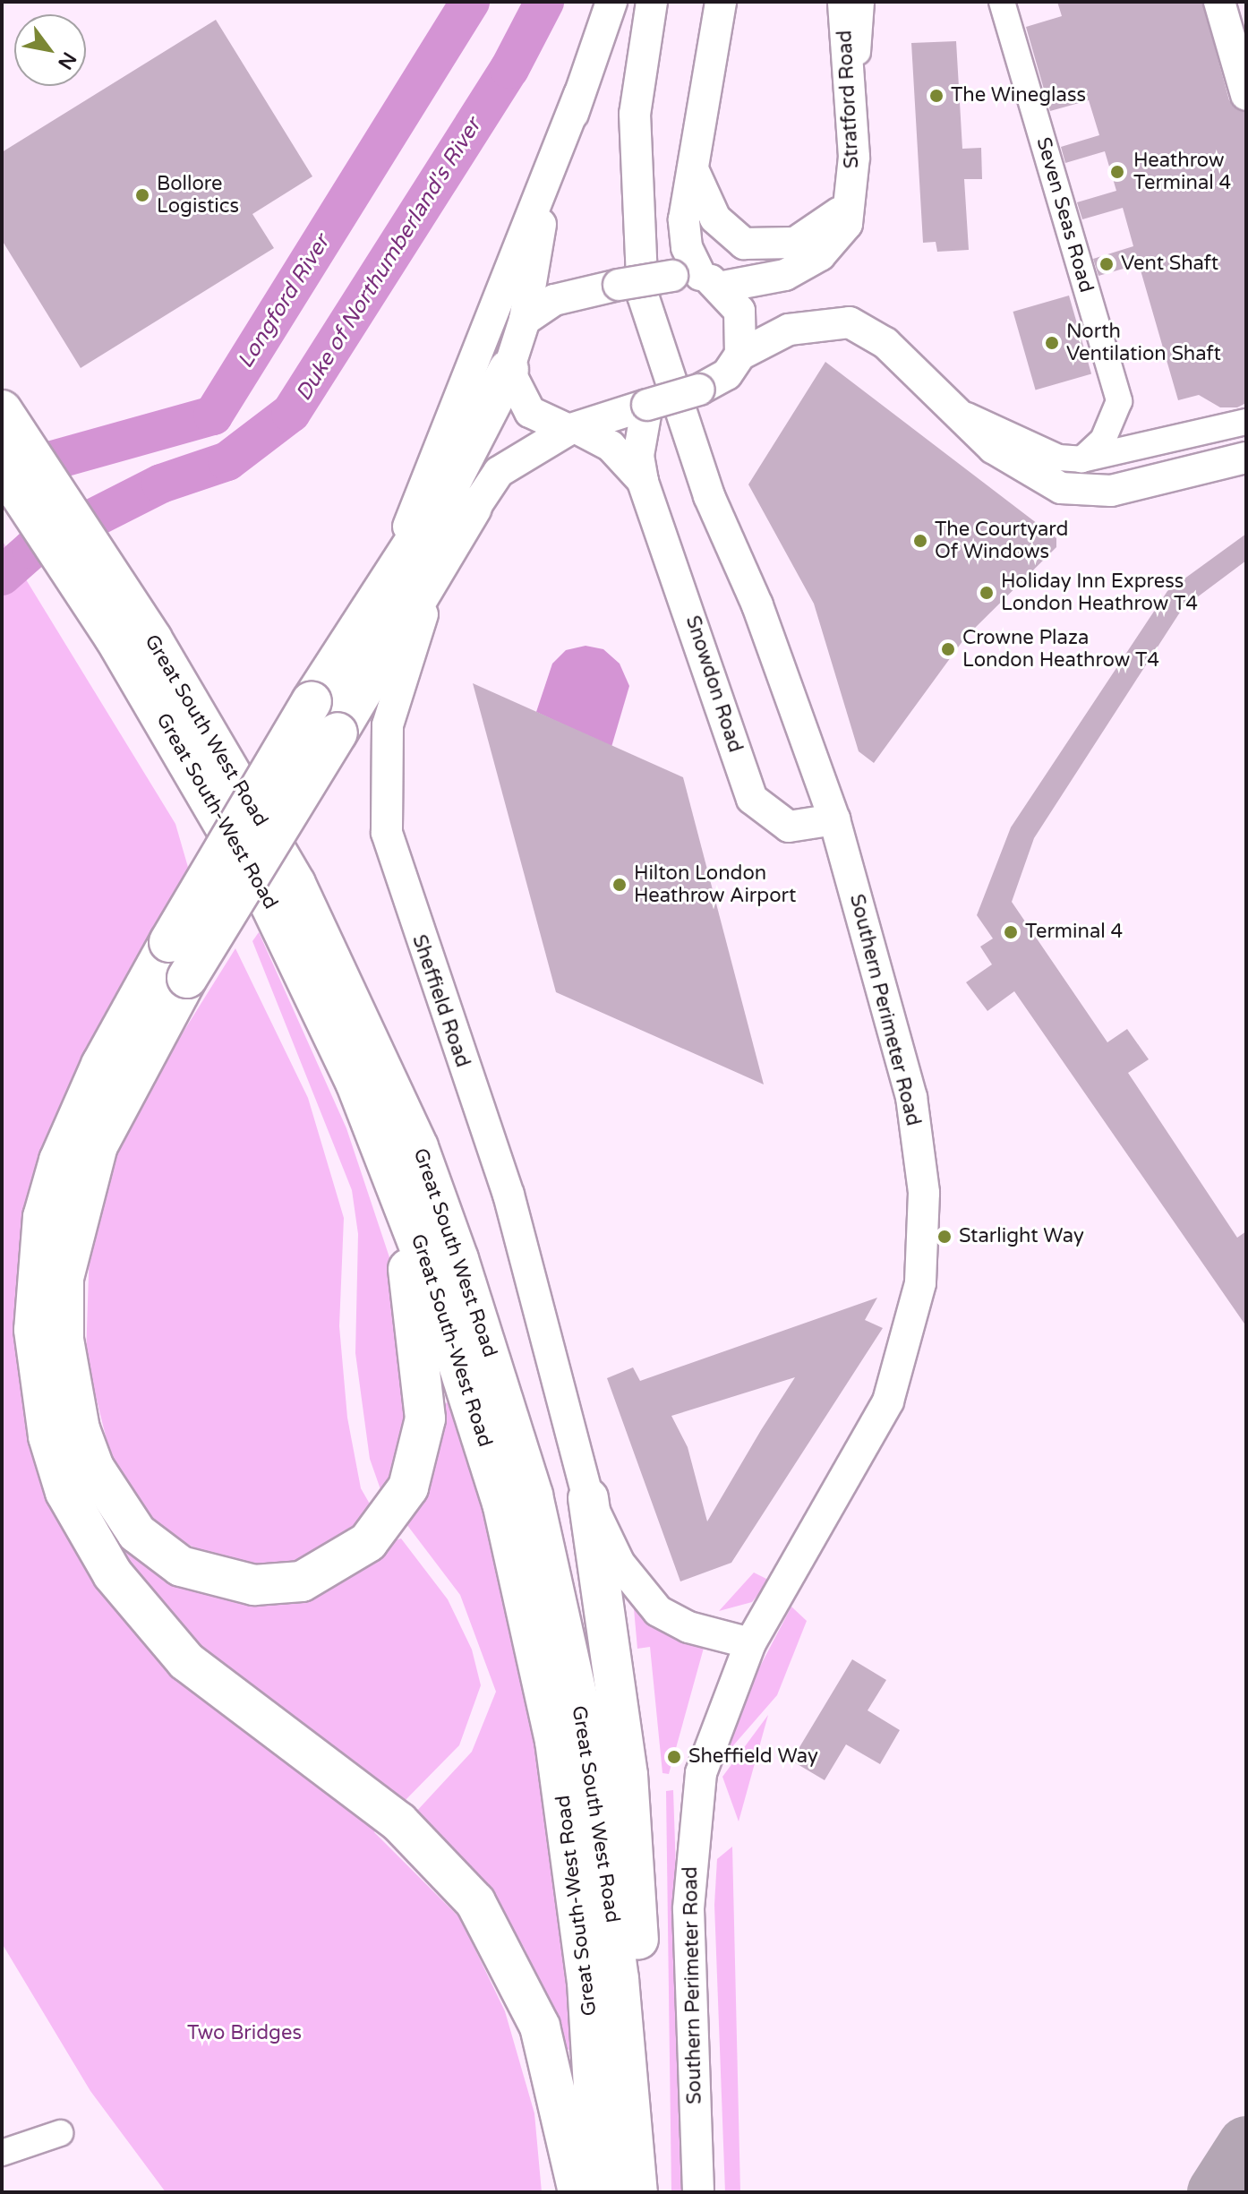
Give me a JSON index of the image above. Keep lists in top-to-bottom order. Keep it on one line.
{"streets":{"highway":["Great South West Road","Great South-West Road"],"street":["Stratford Road","Seven Seas Road","Snowdon Road","Sheffield Road","Southern Perimeter Road"]},"crossings":[["Snowdon Road","Sheffield Road"],["Snowdon Road","Southern Perimeter Road"],["Great South West Road","Great South-West Road"]],"water":["Duke of Northumberland's River","Longford River"],"parks":["Two Bridges"],"places":["The Wineglass","Heathrow Terminal 4","Bollore Logistics","Vent Shaft","North Ventilation Shaft","The Courtyard Of Windows","Holiday Inn Express London Heathrow T4","Crowne Plaza London Heathrow T4","Hilton London Heathrow Airport","Terminal 4","Starlight Way","Sheffield Way"],"north":"bottom right"}
